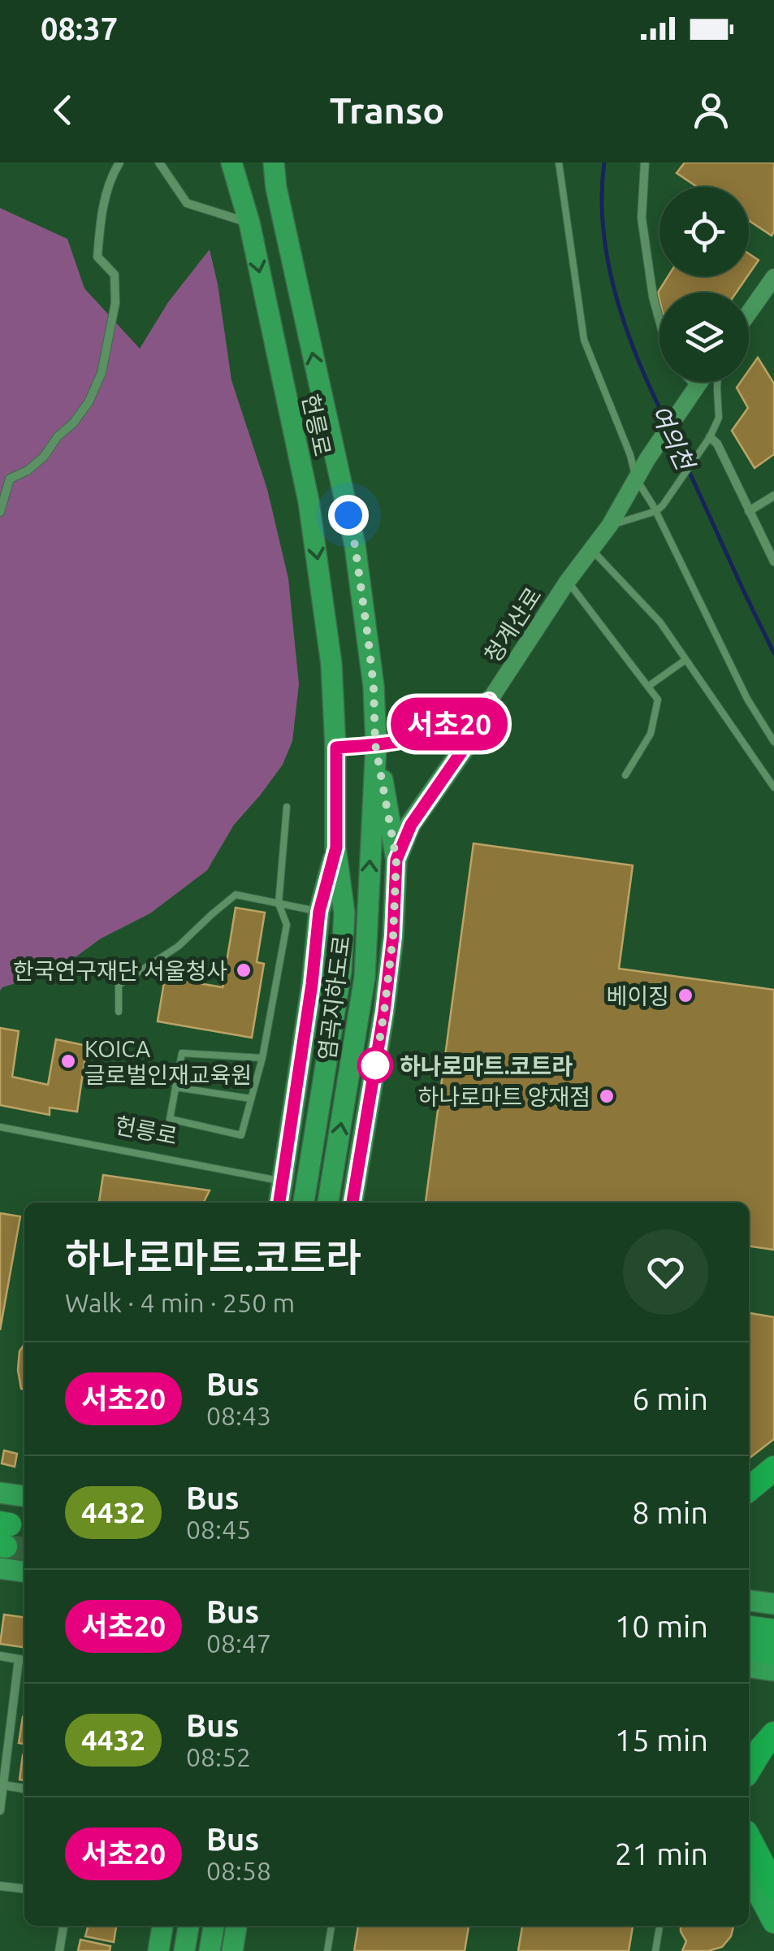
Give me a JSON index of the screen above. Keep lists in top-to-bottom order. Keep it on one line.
{"streets":{"main road":["헌릉로","청계산로","염곡지하도로"]},"crossings":[["헌릉로","청계산로"],["헌릉로","염곡지하도로"],["청계산로","염곡지하도로"]],"water":["여의천"],"places":["한국연구재단 서울청사","베이징","KOICA 글로벌인재교육원","하나로마트.코트라","하나로마트 양재점"],"lines":["bus line 서초20"],"page":{"status":"08:37","header":"Transo","on_map":"서초20","heading":["하나로마트.코트라","Walk · 4 min · 250 m"],"list":[{"mark":"서초20","name":"Bus","note":"08:43","value":"6 min"},{"mark":"4432","name":"Bus","note":"08:45","value":"8 min"},{"mark":"서초20","name":"Bus","note":"08:47","value":"10 min"},{"mark":"4432","name":"Bus","note":"08:52","value":"15 min"},{"mark":"서초20","name":"Bus","note":"08:58","value":"21 min"}]}}
